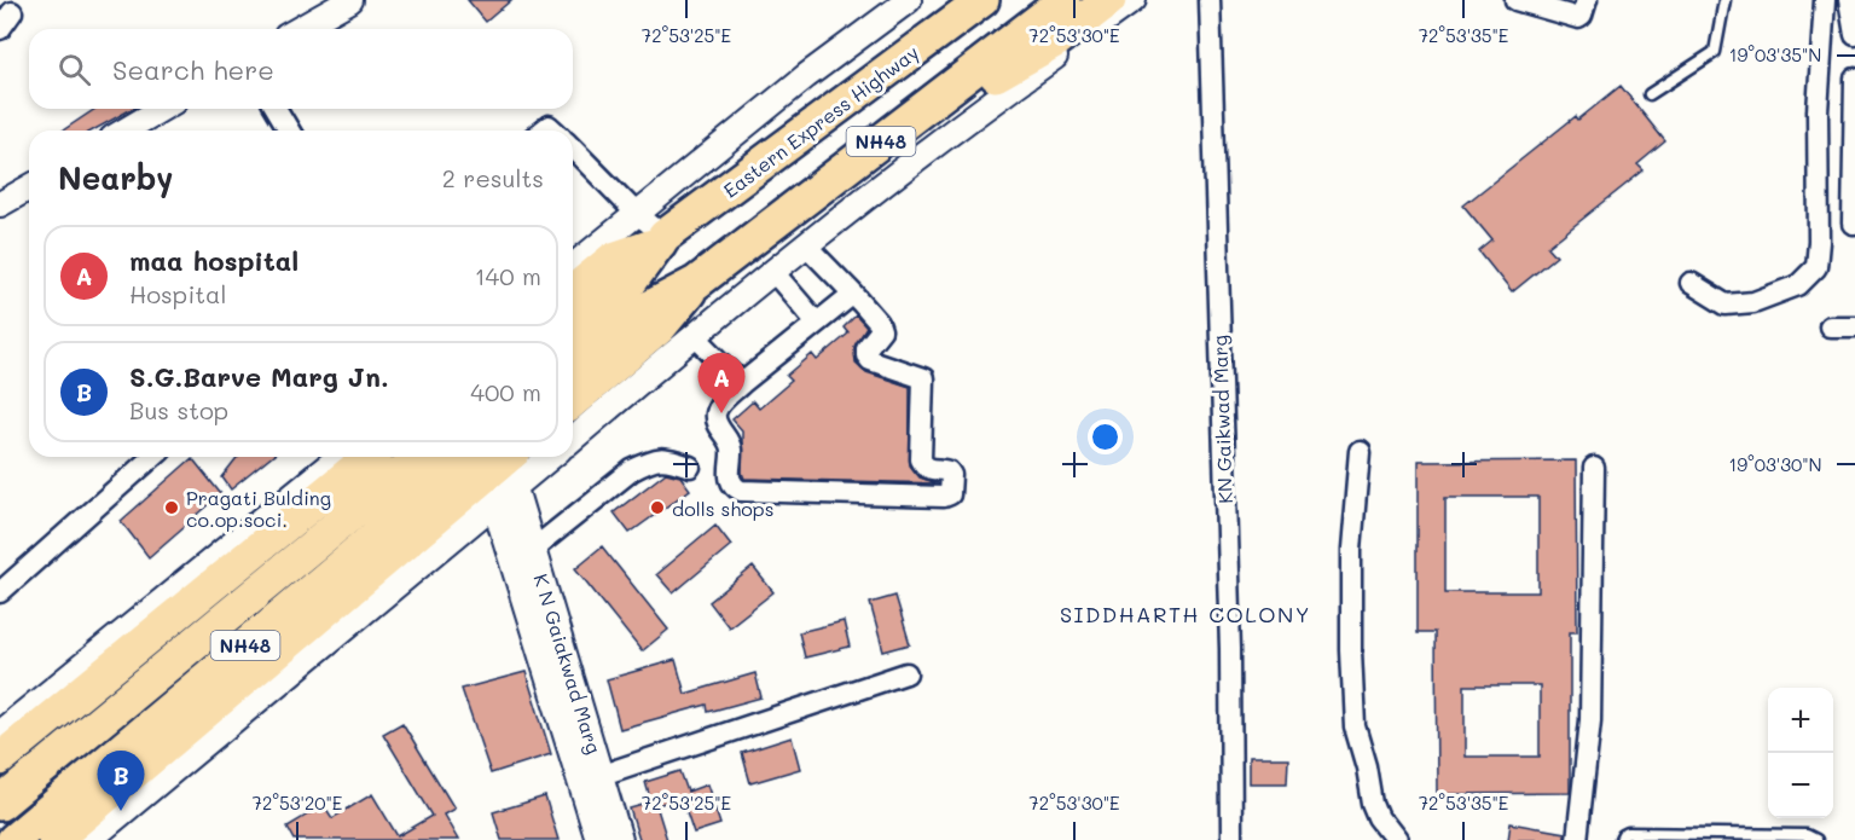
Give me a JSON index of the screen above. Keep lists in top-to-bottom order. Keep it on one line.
{"streets":{"highway":["Eastern Express Highway","NH48"],"street":["KN Gaikwad Marg","K N Gaiakwad Marg"]},"crossings":[["Eastern Express Highway","NH48"]],"districts":["SIDDHARTH COLONY"],"places":["Pragati Bulding co.op.soci.","dolls shops"],"page":{"search":"Search here","heading":["Nearby","2 results"],"list":[{"mark":"A","name":"maa hospital","note":"Hospital","value":"140 m"},{"mark":"B","name":"S.G.Barve Marg Jn.","note":"Bus stop","value":"400 m"}],"pins":["A","B"],"map_buttons":["+","−"]},"coordinates":["72°53'25\"E","72°53'30\"E","72°53'35\"E","19°03'35\"N","19°03'30\"N","72°53'20\"E"]}
